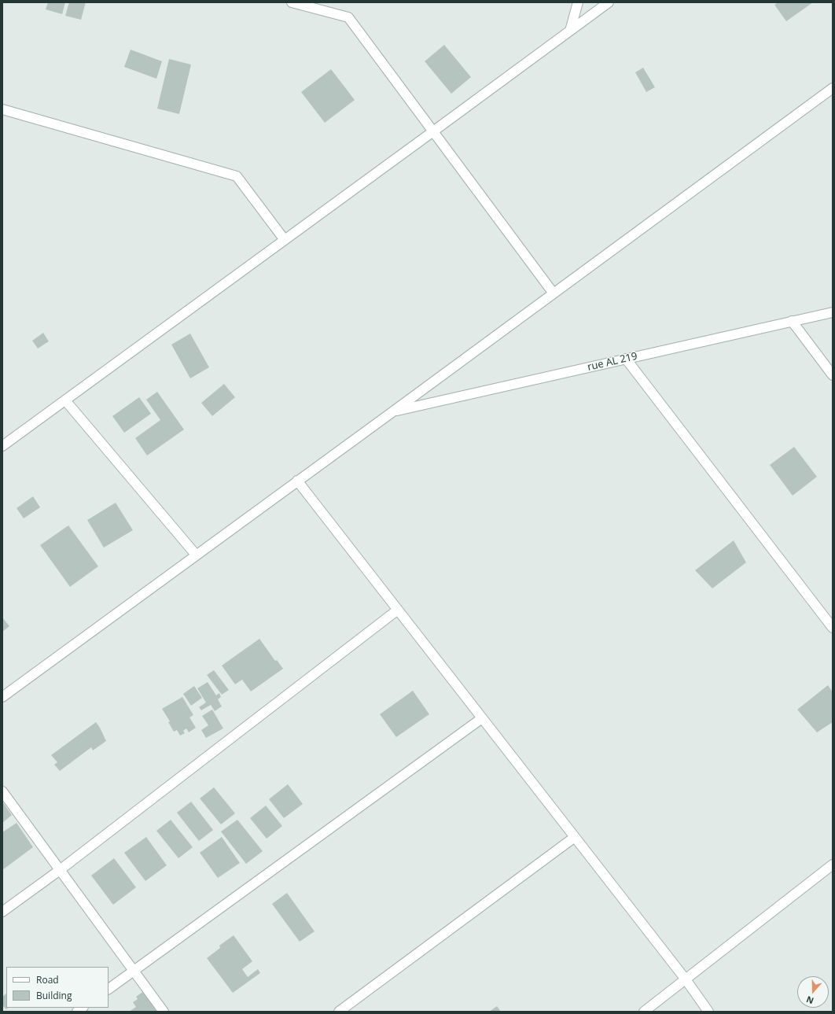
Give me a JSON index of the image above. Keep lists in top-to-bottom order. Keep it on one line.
{"streets":{"street":["rue AL 219"]},"legend":["Road","Building"],"north":"bottom"}
